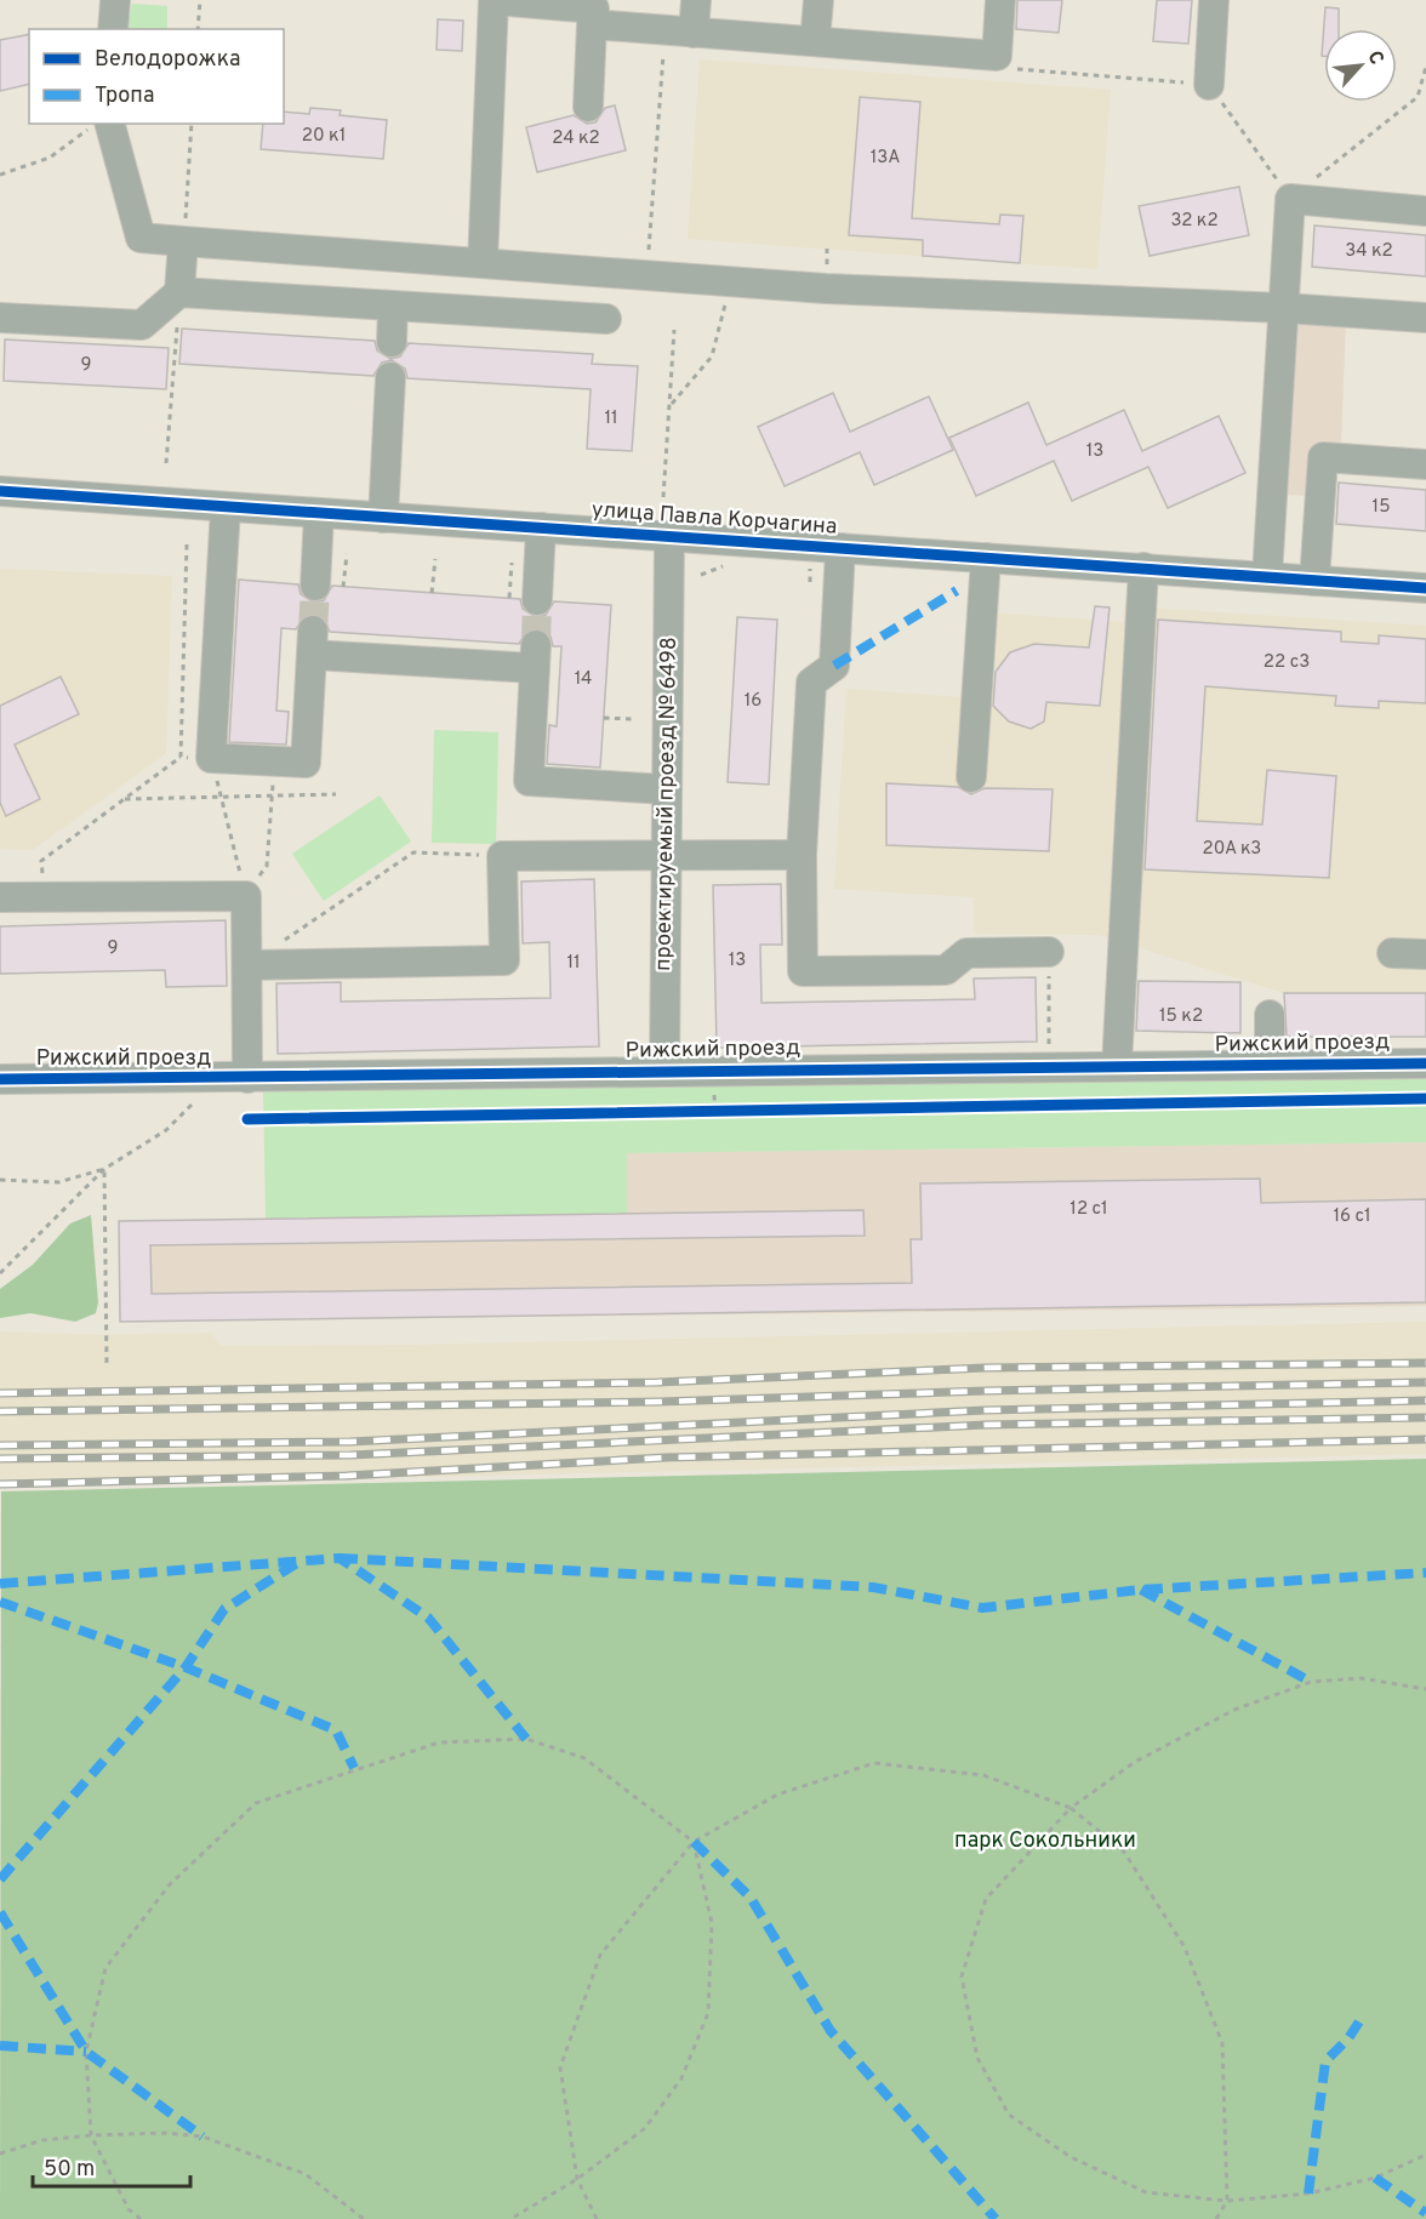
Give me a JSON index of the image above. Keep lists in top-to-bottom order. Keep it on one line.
{"streets":{"street":["улица Павла Корчагина","проектируемый проезд № 6498","Рижский проезд"]},"crossings":[["улица Павла Корчагина","проектируемый проезд № 6498"],["проектируемый проезд № 6498","Рижский проезд"]],"parks":["парк Сокольники"],"house_numbers":["20 к1","24 к2","13А","32 к2","34 к2","9","11","13","15","22 с3","14","16","20А к3","9","13","11","15 к2","12 с1","16 с1"],"legend":["Велодорожка","Тропа"],"scale_bar":"50 m","north":"top right"}
